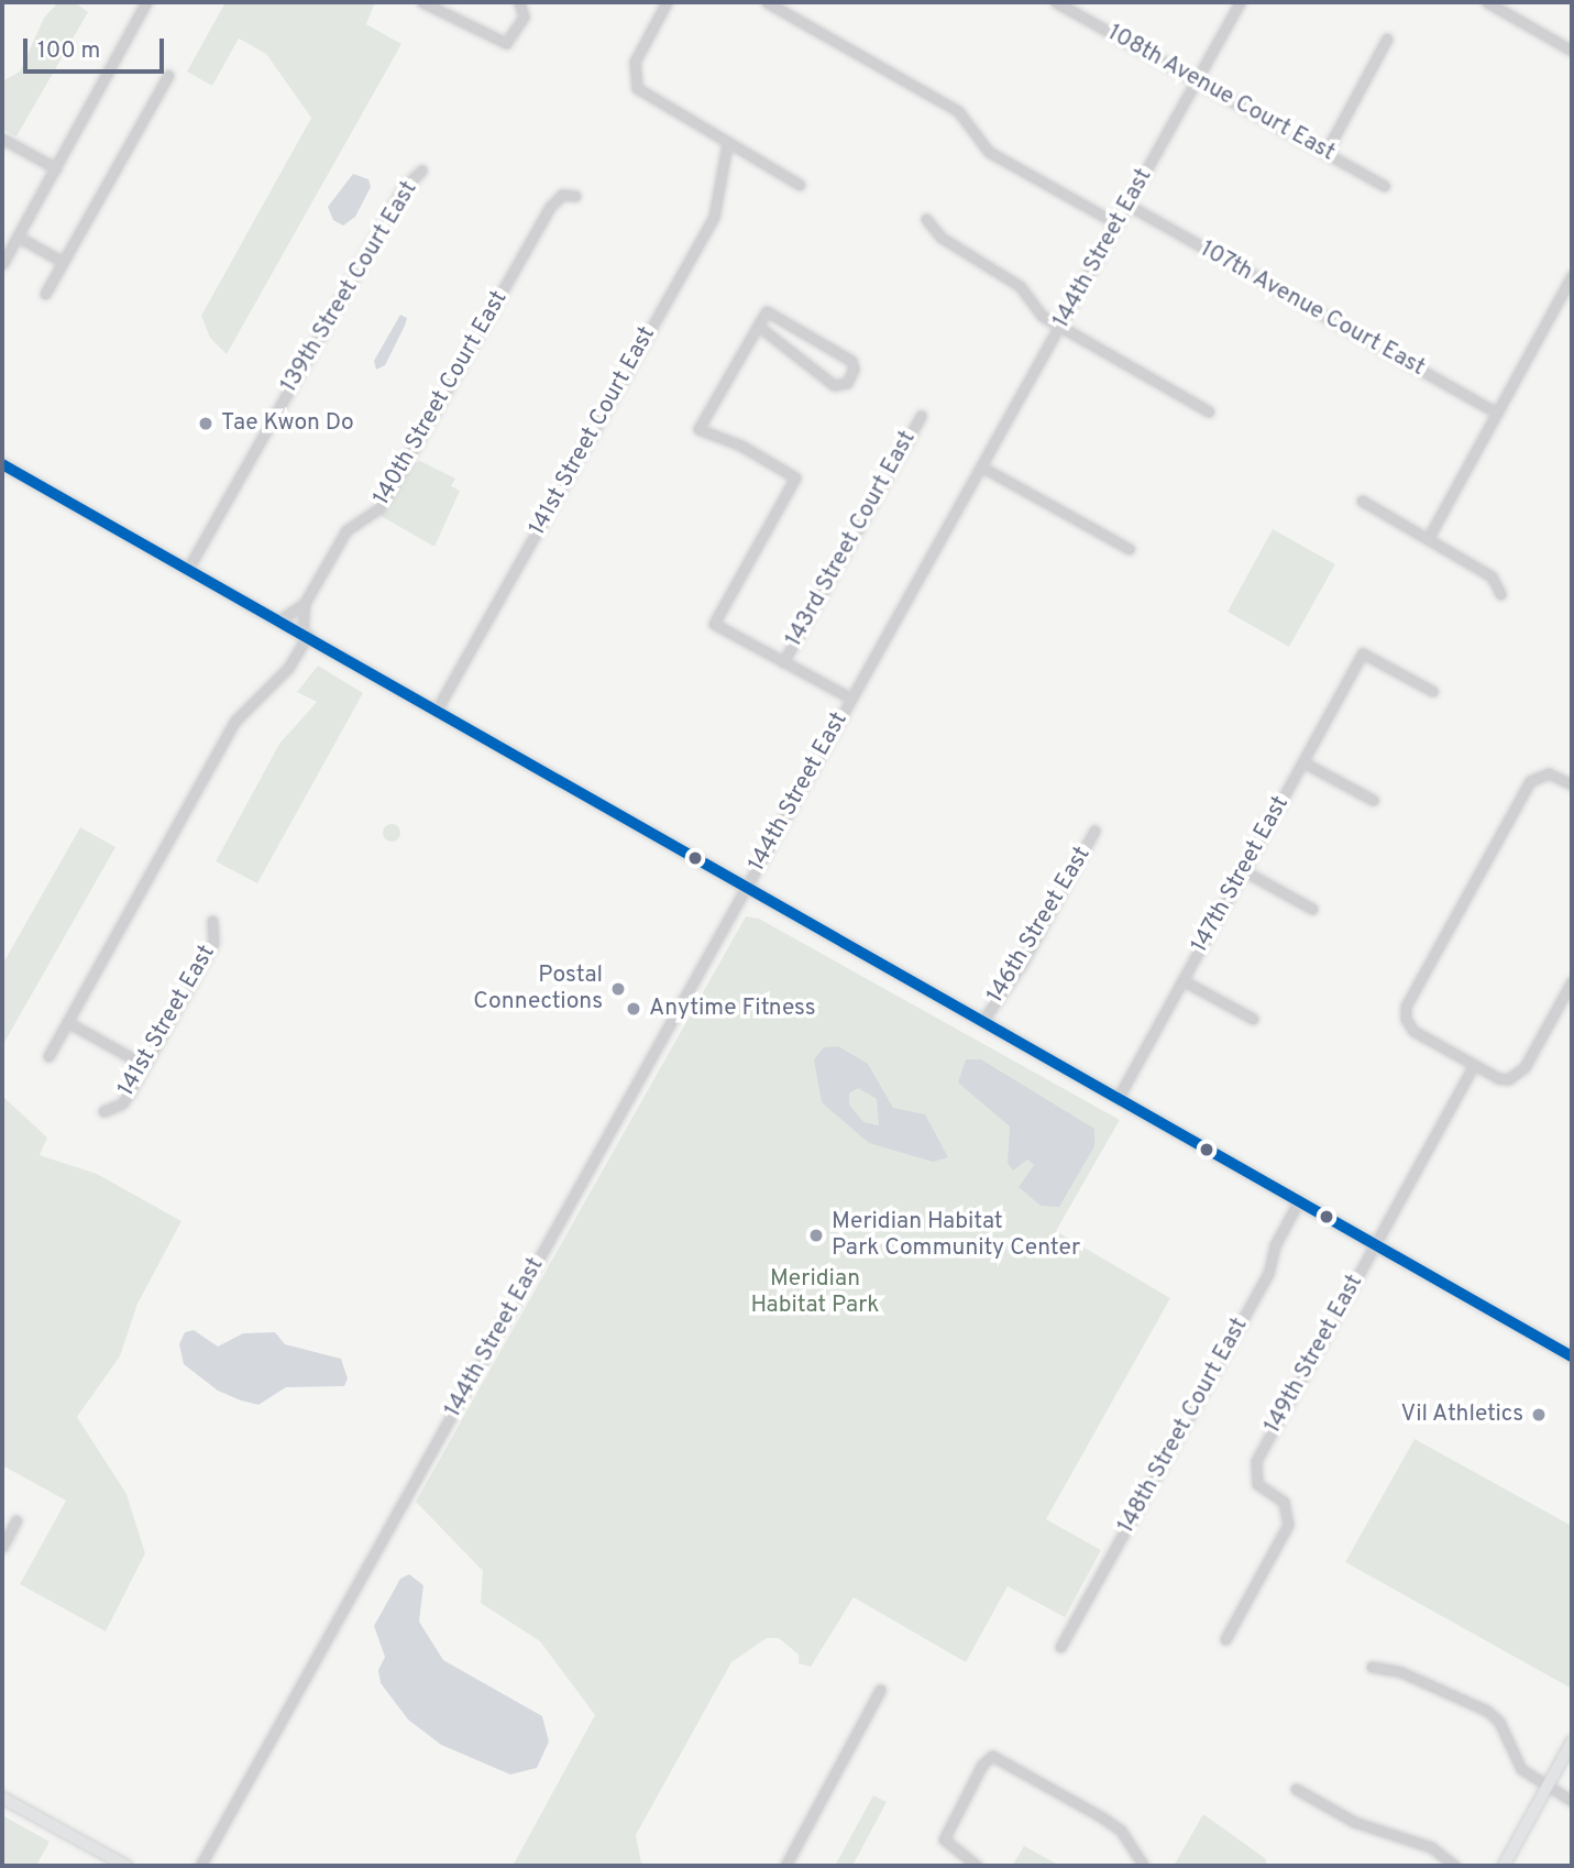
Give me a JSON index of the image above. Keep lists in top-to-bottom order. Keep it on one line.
{"streets":{"street":["108th Avenue Court East","144th Street East","139th Street Court East","107th Avenue Court East","140th Street Court East","141st Street Court East","143rd Street Court East","147th Street East","146th Street East","141st Street East","149th Street East","148th Street Court East"]},"crossings":[["108th Avenue Court East","144th Street East"],["144th Street East","107th Avenue Court East"]],"parks":["Meridian Habitat Park"],"places":["Tae Kwon Do","Postal Connections","Anytime Fitness","Meridian Habitat Park Community Center","Vil Athletics"],"scale_bar":"100 m"}
